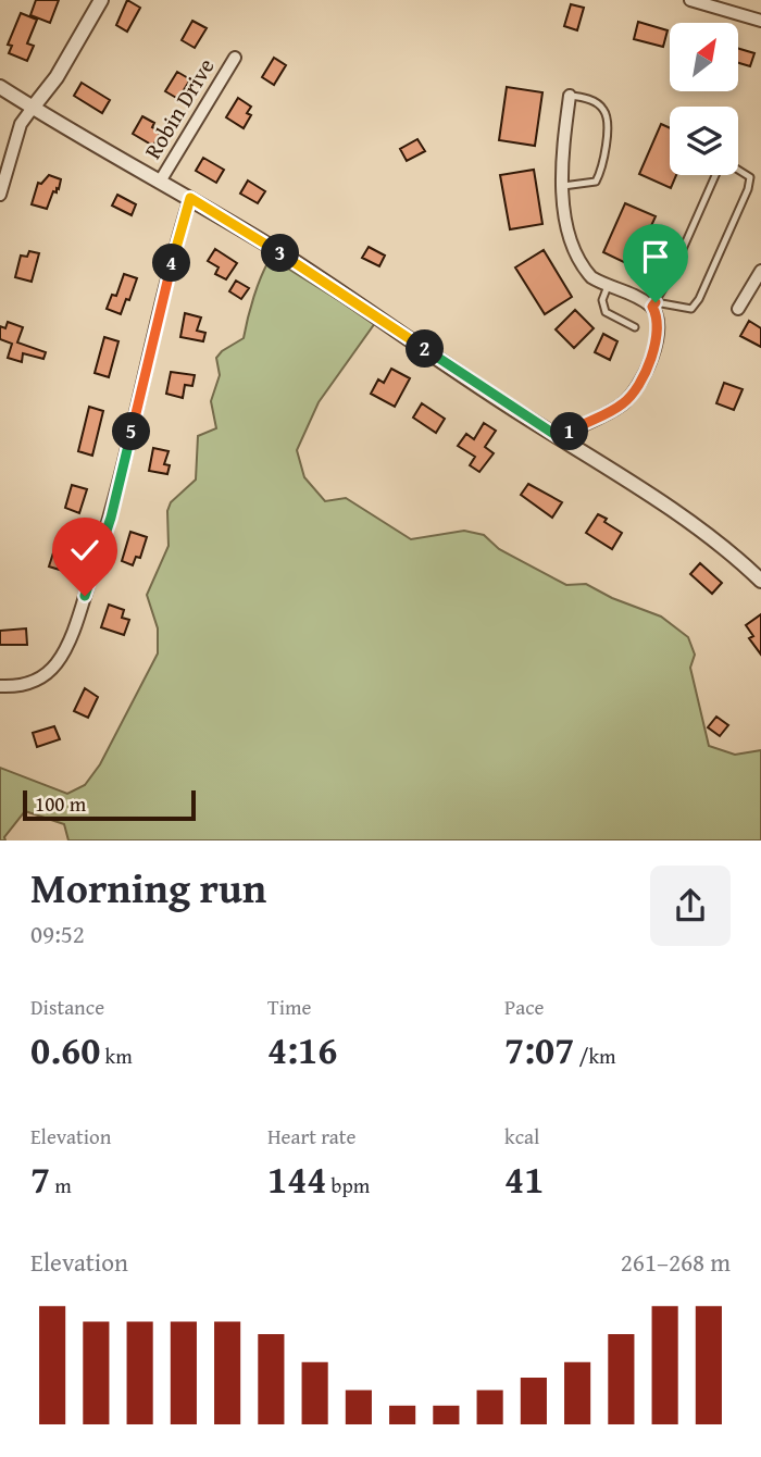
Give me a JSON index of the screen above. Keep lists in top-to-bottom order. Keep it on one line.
{"streets":{"street":["Robin Drive"]},"scale_bar":"100 m","north":"top right","page":{"pins":["3","4","2","1","5"],"scale":"100 m","heading":["Morning run","09:52"],"stats":[["Distance","0.60 km"],["Time","4:16"],["Pace","7:07 /km"],["Elevation","7 m"],["Heart rate","144 bpm"],["kcal","41"]],"chart":["Elevation","261–268 m"]}}
